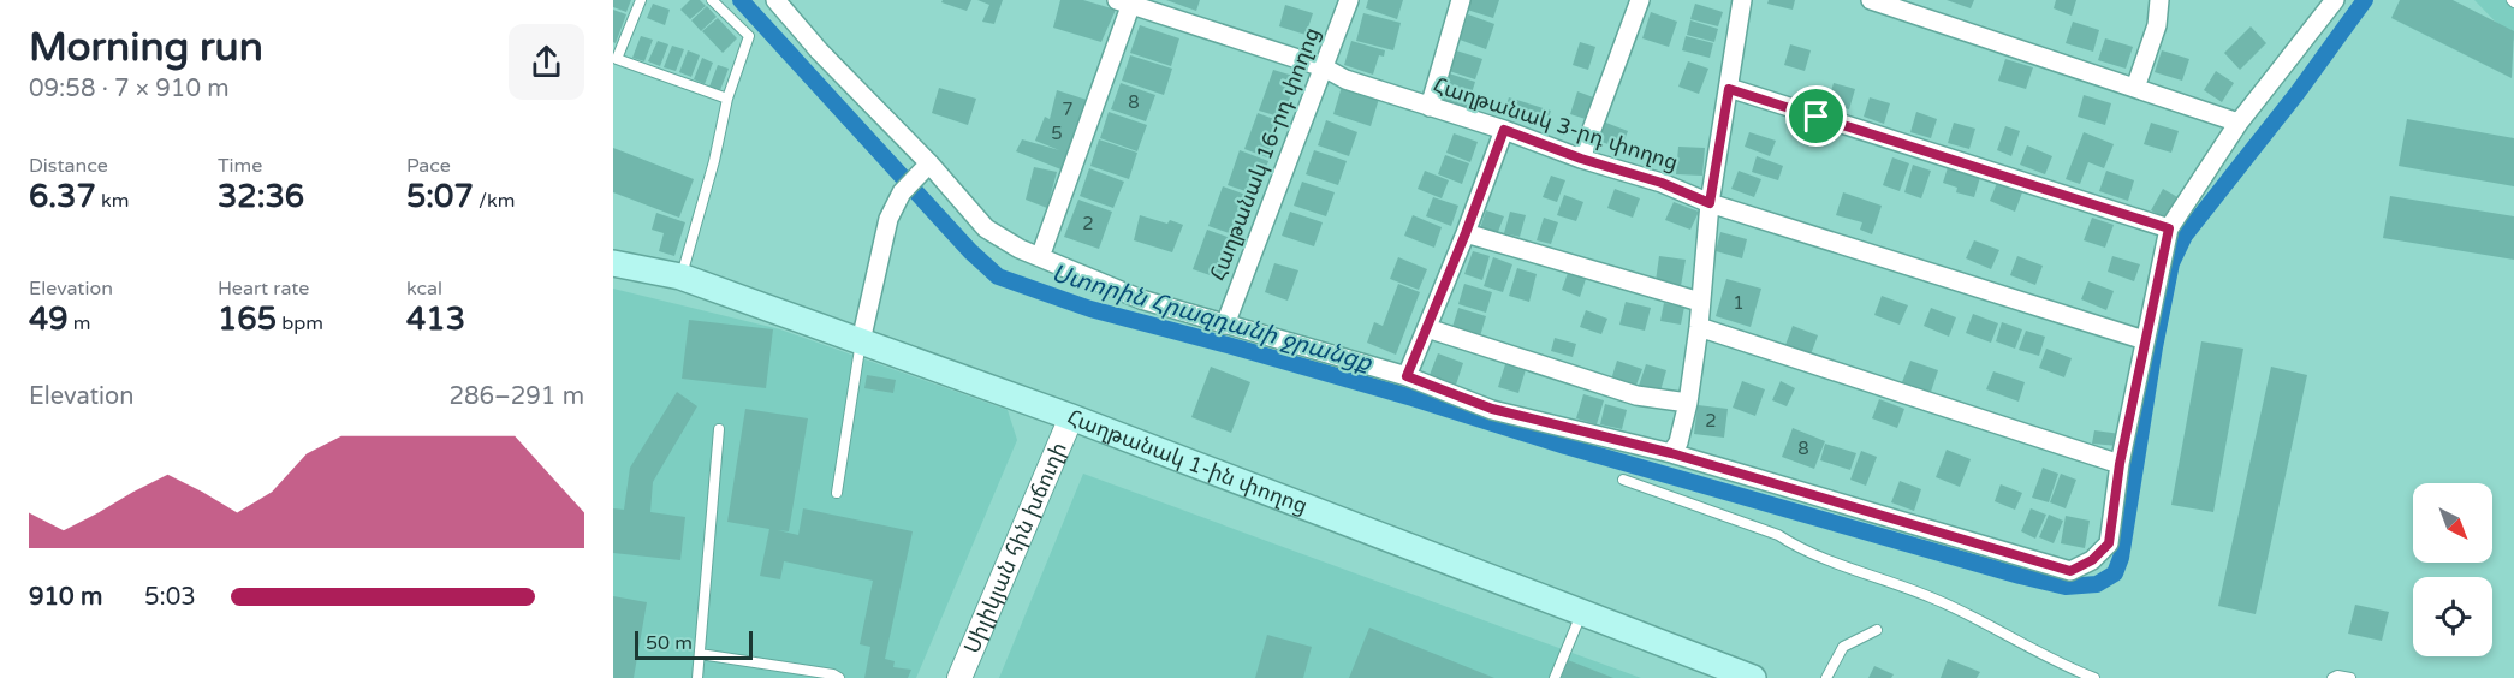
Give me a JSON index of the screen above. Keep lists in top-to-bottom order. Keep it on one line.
{"streets":{"main road":["Հաղթանակ 1-ին փողոց"],"street":["Հաղթանակ 3-րդ փողոց","Հաղթանակ 16-րդ փողոց","Սիլիկյան հին խճուղի"]},"crossings":[["Հաղթանակ 3-րդ փողոց","Հաղթանակ 16-րդ փողոց"],["Հաղթանակ 1-ին փողոց","Սիլիկյան հին խճուղի"]],"water":["Ստորին Հրազդանի ջրանցք"],"house_numbers":["8","7","5","2","1","2","8"],"scale_bar":"50 m","north":"bottom right","page":{"heading":["Morning run","09:58 · 7 × 910 m"],"stats":[["Distance","6.37 km"],["Time","32:36"],["Pace","5:07 /km"],["Elevation","49 m"],["Heart rate","165 bpm"],["kcal","413"]],"chart":["Elevation","286–291 m"],"list":[{"name":"910 m","note":"5:03"}],"scale":"50 m"}}
